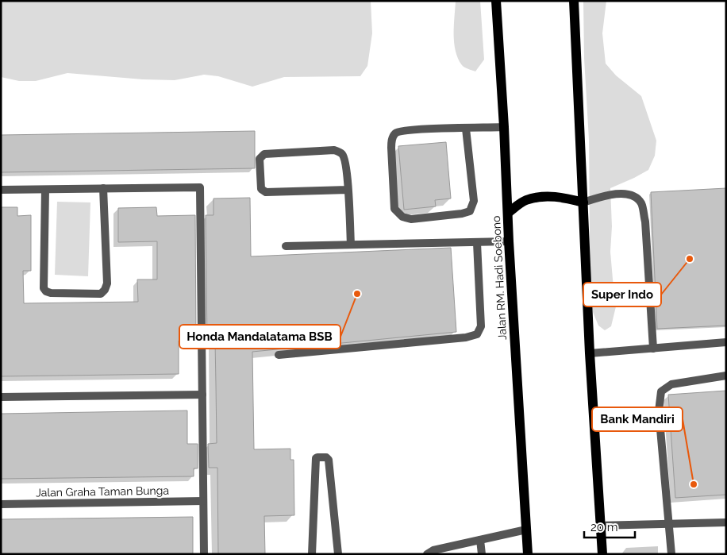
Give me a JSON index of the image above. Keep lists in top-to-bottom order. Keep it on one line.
{"streets":{"main road":["Jalan RM. Hadi Soebono"],"street":["Jalan Graha Taman Bunga"]},"places":["Super Indo","Honda Mandalatama BSB","Bank Mandiri"],"scale_bar":"20 m"}
